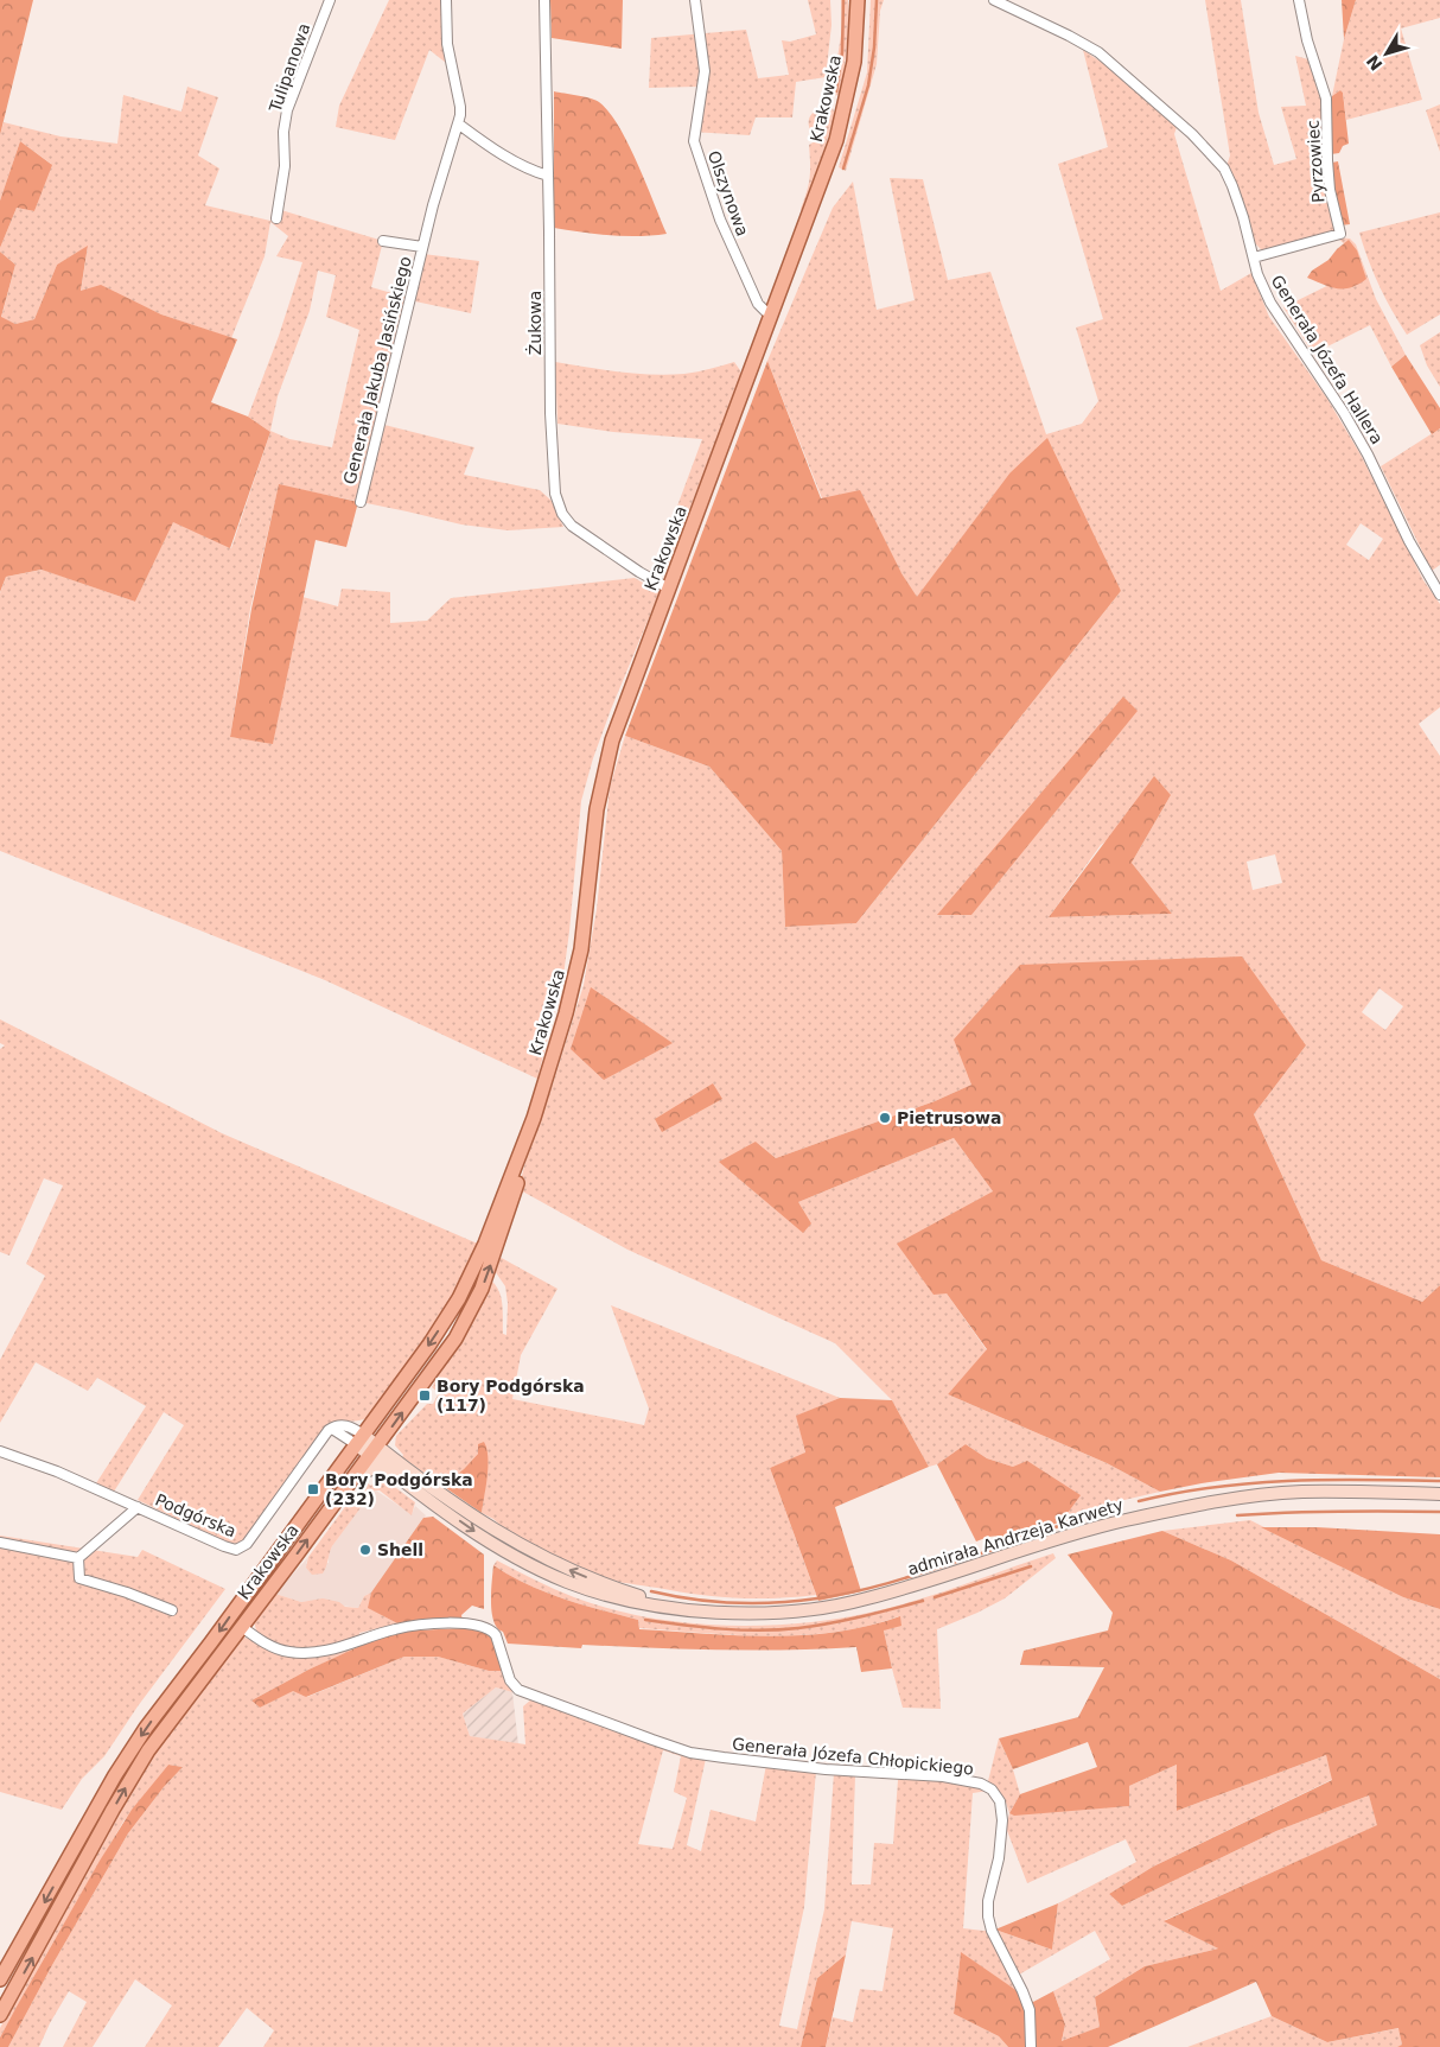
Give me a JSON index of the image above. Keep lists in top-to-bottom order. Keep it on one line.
{"streets":{"main road":["Krakowska","admirała Andrzeja Karwety"],"street":["Tulipanowa","Pyrzowiec","Olszynowa","Żukowa","Generała Józefa Hallera","Generała Jakuba Jasińskiego","Podgórska","Generała Józefa Chłopickiego"]},"crossings":[["Krakowska","Olszynowa"],["Krakowska","Żukowa"],["Krakowska","Podgórska"],["Krakowska","admirała Andrzeja Karwety"],["Krakowska","Generała Józefa Chłopickiego"],["Pyrzowiec","Generała Józefa Hallera"],["Podgórska","admirała Andrzeja Karwety"]],"places":{"other":["Pietrusowa","Shell"],"transit":["Bory Podgórska (117)","Bory Podgórska (232)"]},"north":"bottom left"}
